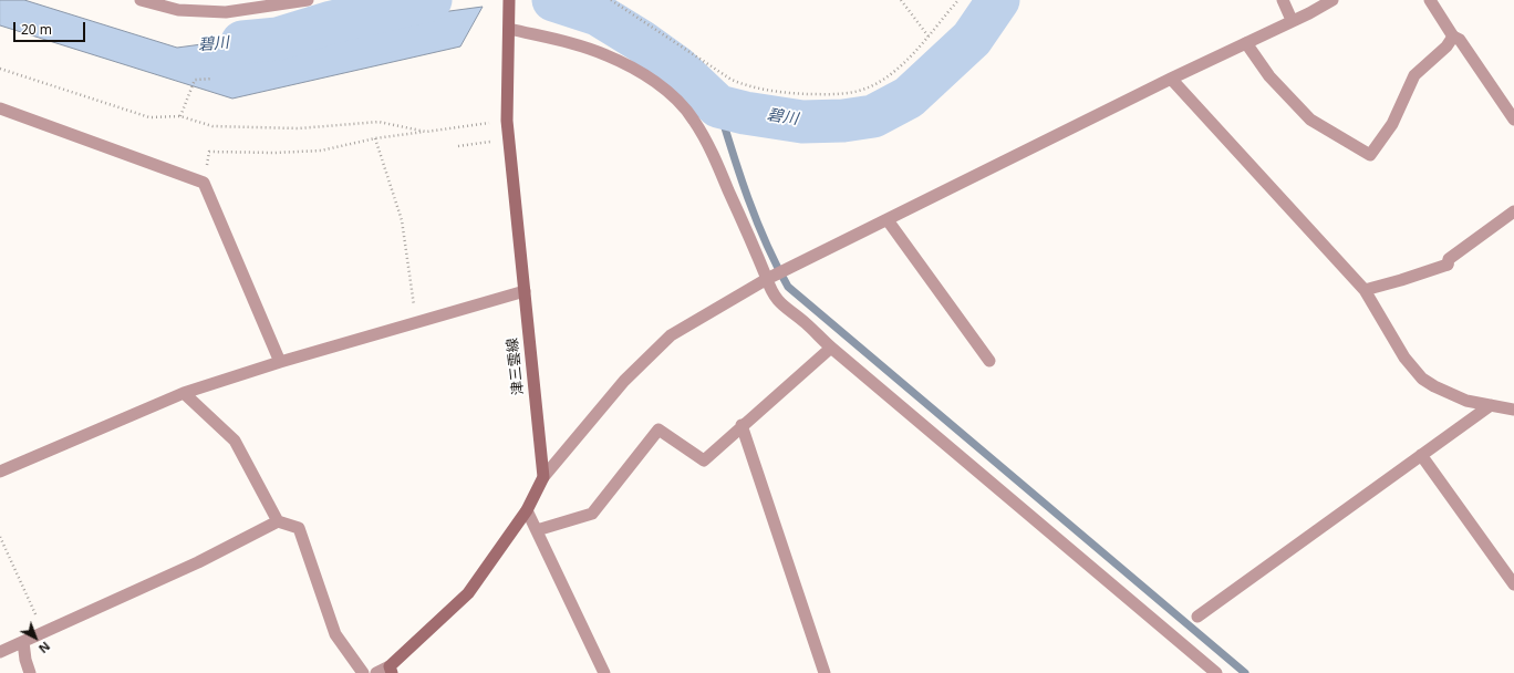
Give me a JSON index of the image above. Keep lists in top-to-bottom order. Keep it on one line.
{"streets":{"main road":["津三雲線"]},"water":["碧川"],"scale_bar":"20 m","north":"bottom right"}
